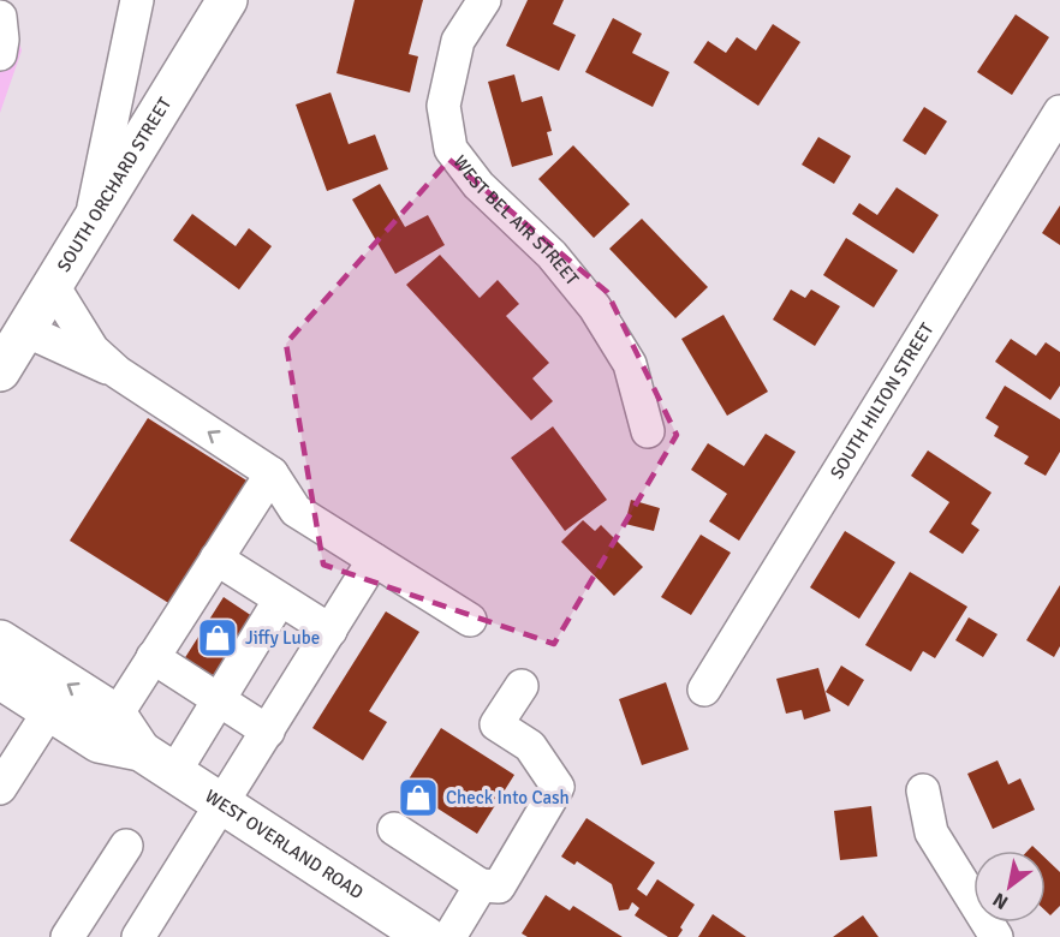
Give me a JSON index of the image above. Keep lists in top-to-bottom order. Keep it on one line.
{"streets":{"main road":["SOUTH ORCHARD STREET","WEST OVERLAND ROAD"],"street":["WEST BEL AIR STREET","SOUTH HILTON STREET"]},"places":{"shop":["Jiffy Lube","Check Into Cash"]},"north":"bottom left"}
